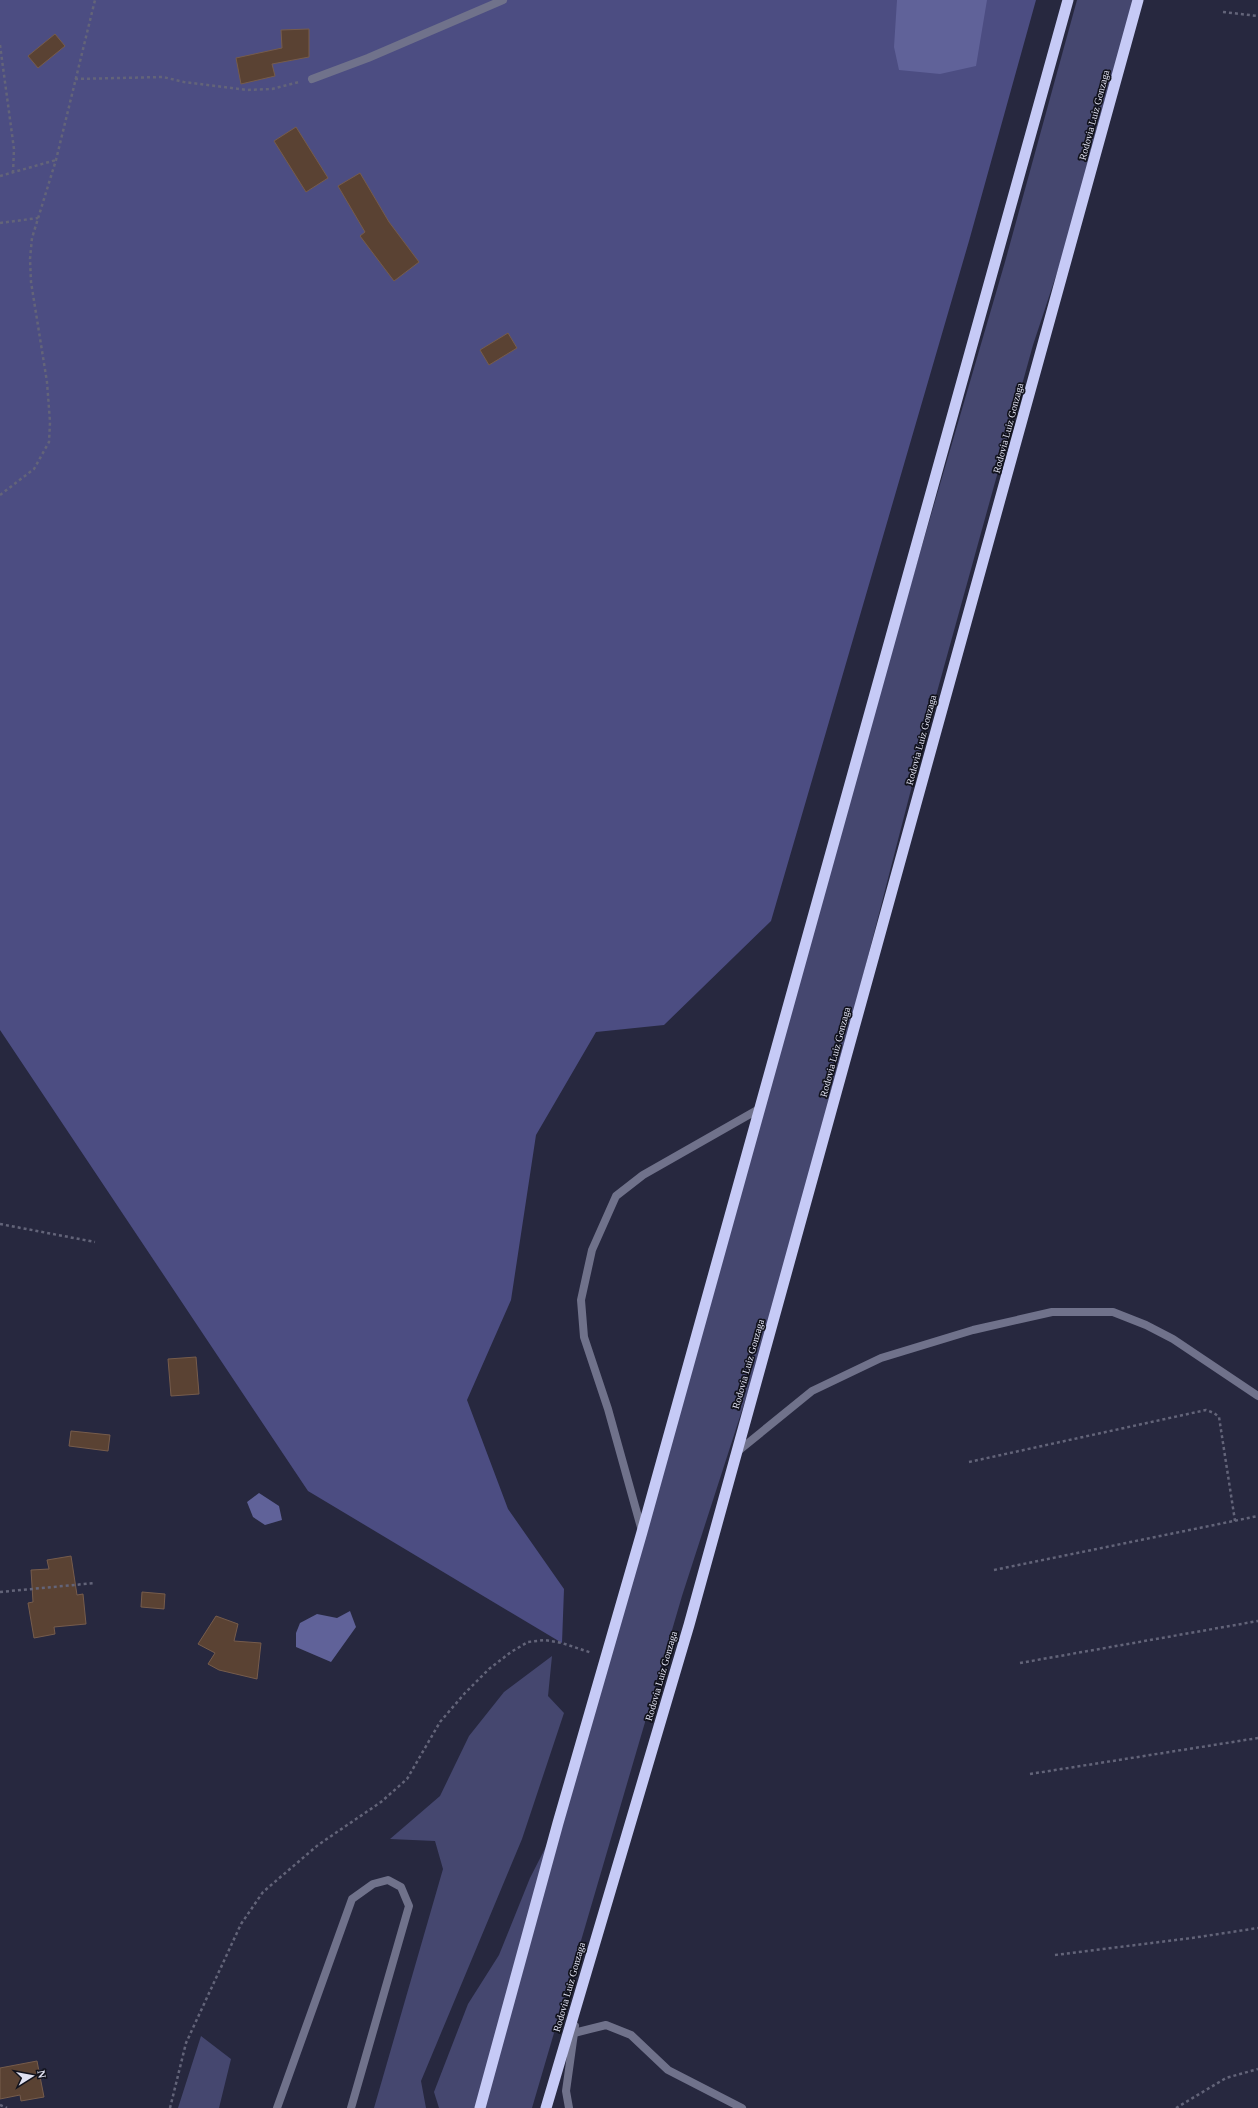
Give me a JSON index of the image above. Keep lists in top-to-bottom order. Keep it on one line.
{"streets":{"highway":["Rodovia Luiz Gonzaga"]},"north":"right"}
